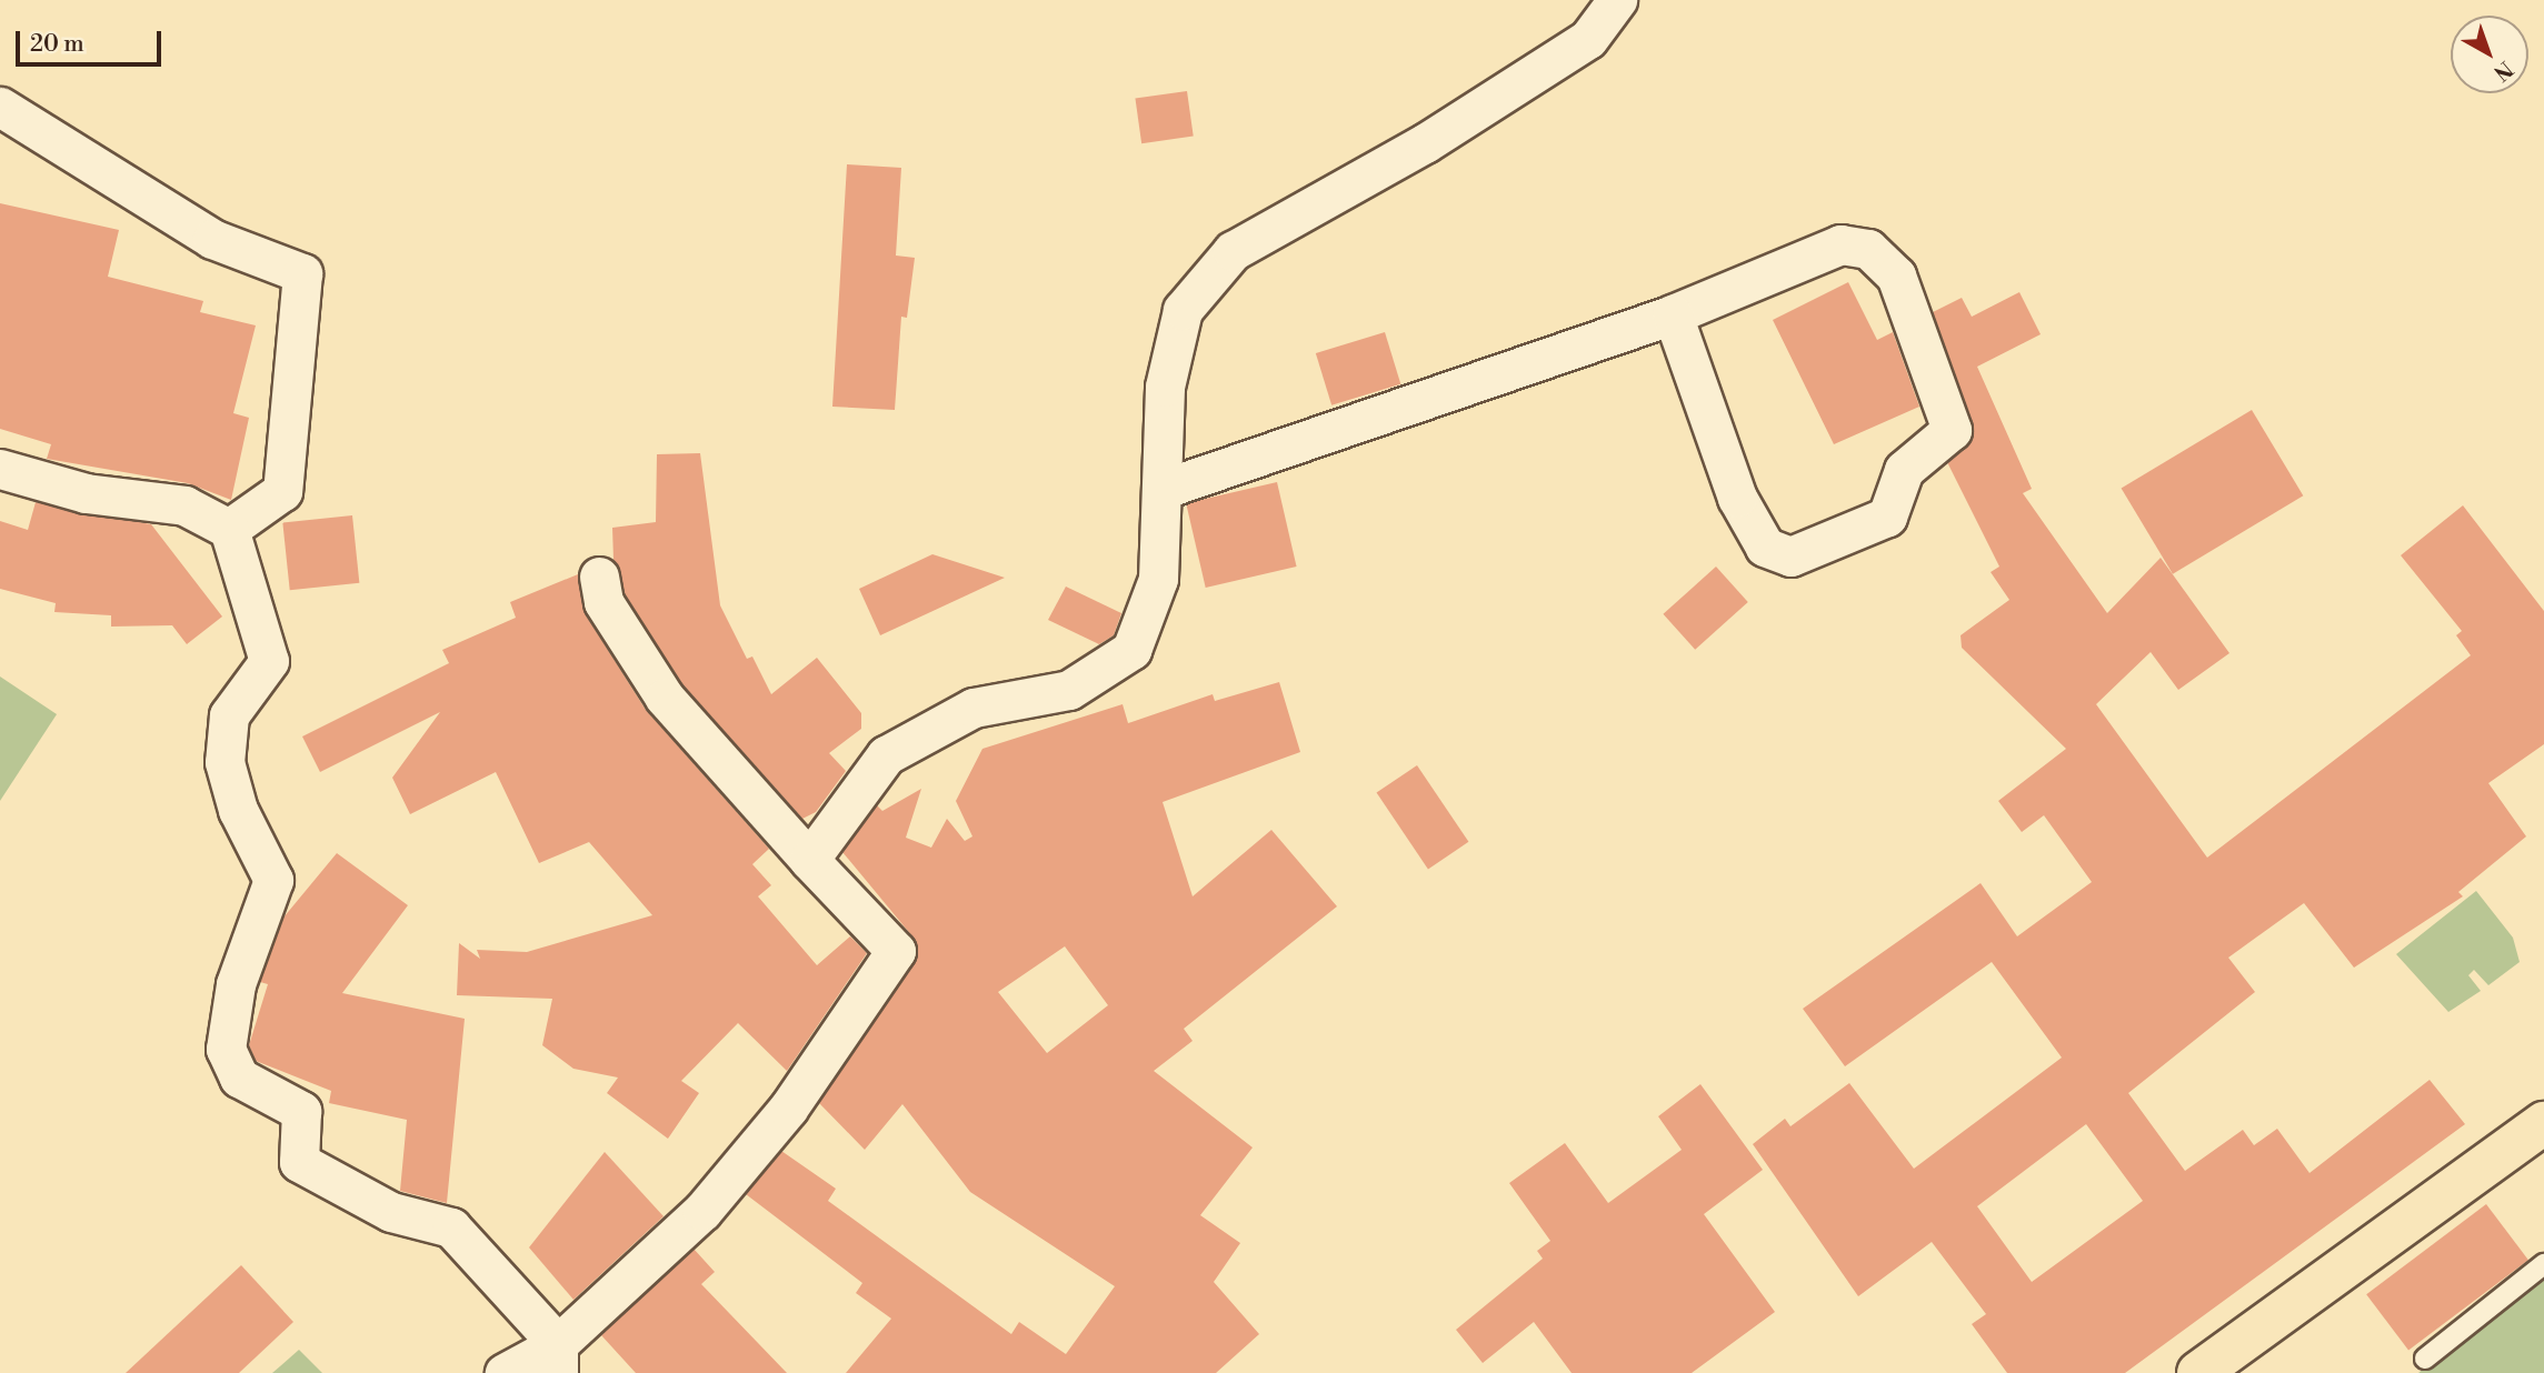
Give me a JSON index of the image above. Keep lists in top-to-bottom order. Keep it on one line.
{"scale_bar":"20 m","north":"bottom right"}
